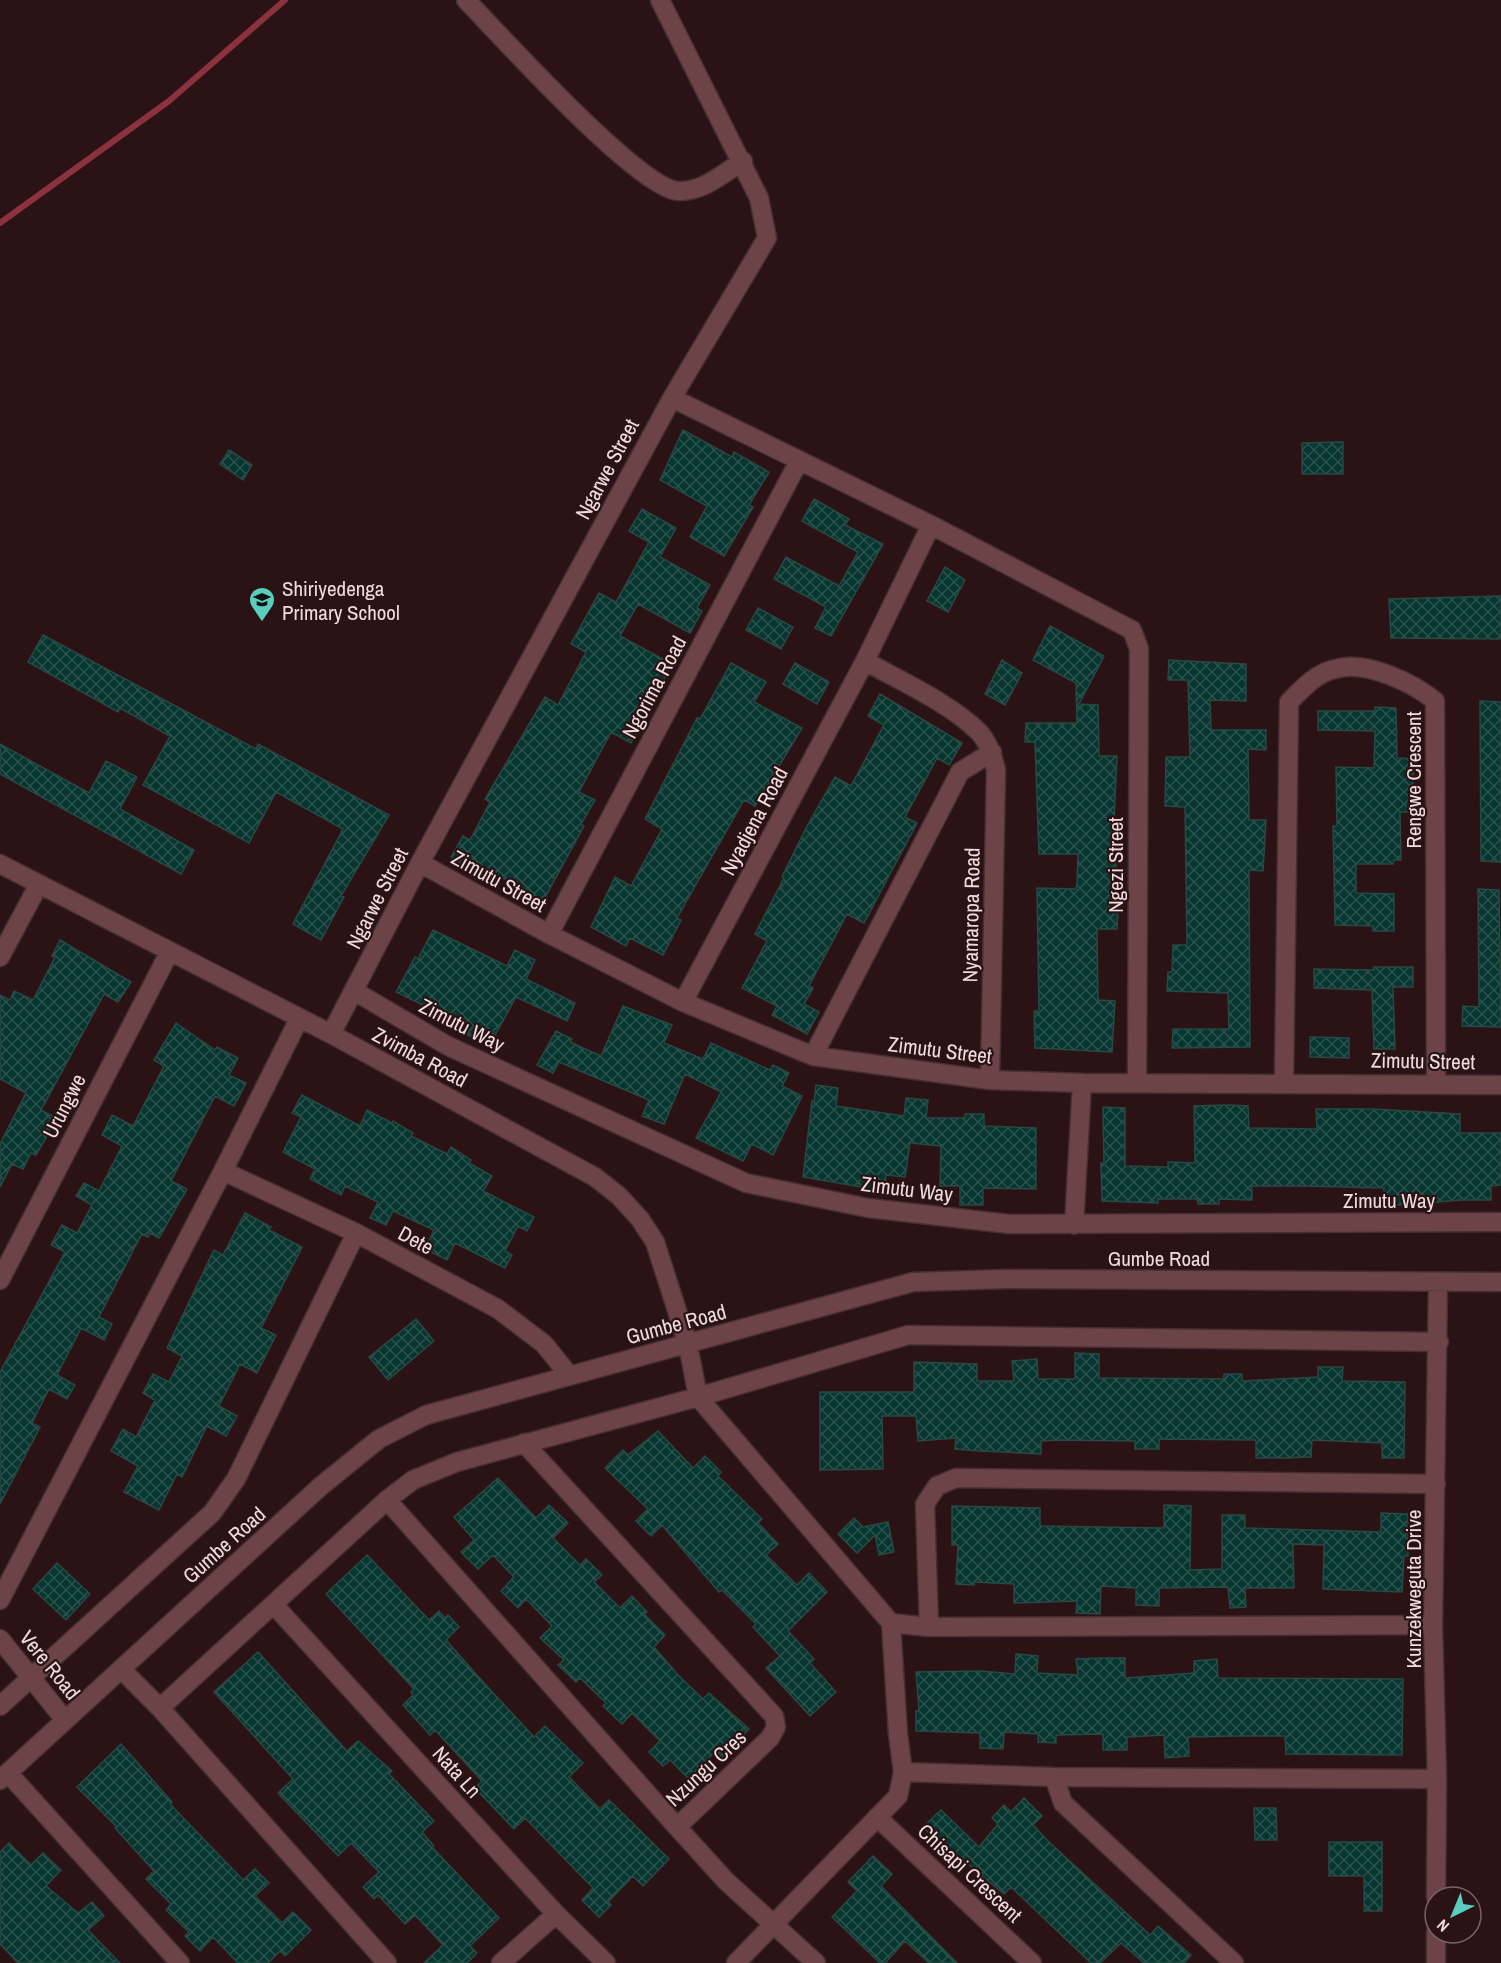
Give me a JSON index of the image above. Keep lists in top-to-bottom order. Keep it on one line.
{"streets":{"street":["Ngarwe Street","Ngorima Road","Rengwe Crescent","Nyadjena Road","Ngezi Street","Zimutu Street","Nyamaropa Road","Zimutu Way","Zvimba Road","Urungwe","Dete","Gumbe Road","Kunzekweguta Drive","Vere Road","Nzungu Cres","Nata Ln","Chisapi Crescent"]},"crossings":[["Ngarwe Street","Zimutu Street"],["Ngarwe Street","Zimutu Way"],["Ngarwe Street","Zvimba Road"],["Ngorima Road","Zimutu Street"],["Rengwe Crescent","Zimutu Street"],["Nyadjena Road","Ngezi Street"],["Nyadjena Road","Zimutu Street"],["Ngezi Street","Zimutu Street"],["Zimutu Street","Nyamaropa Road"],["Zvimba Road","Urungwe"],["Zvimba Road","Gumbe Road"],["Dete","Gumbe Road"],["Gumbe Road","Kunzekweguta Drive"],["Gumbe Road","Vere Road"]],"places":{"school or university":["Shiriyedenga Primary School"]},"north":"bottom left"}
